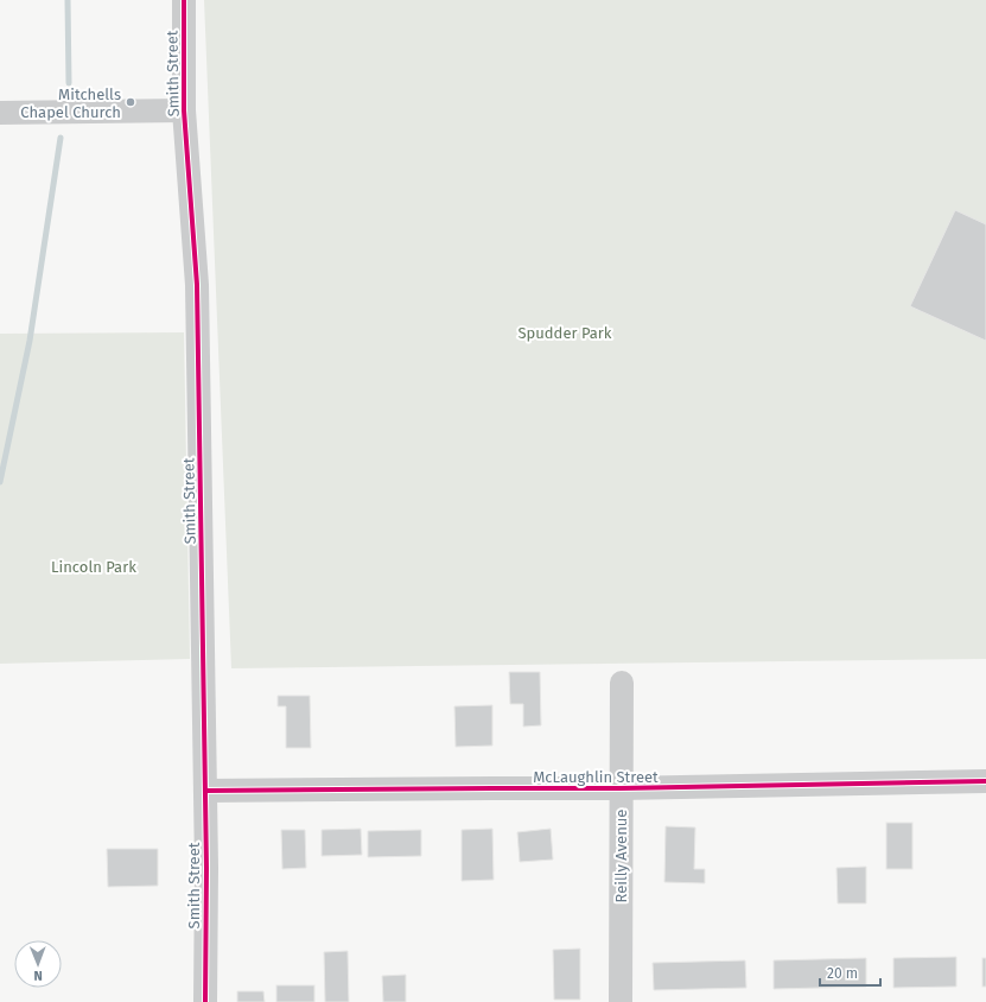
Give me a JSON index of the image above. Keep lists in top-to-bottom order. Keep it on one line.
{"streets":{"street":["Smith Street","McLaughlin Street","Reilly Avenue"]},"crossings":[["Smith Street","McLaughlin Street"],["McLaughlin Street","Reilly Avenue"]],"parks":["Spudder Park","Lincoln Park"],"places":["Mitchells Chapel Church"],"scale_bar":"20 m","north":"bottom"}
